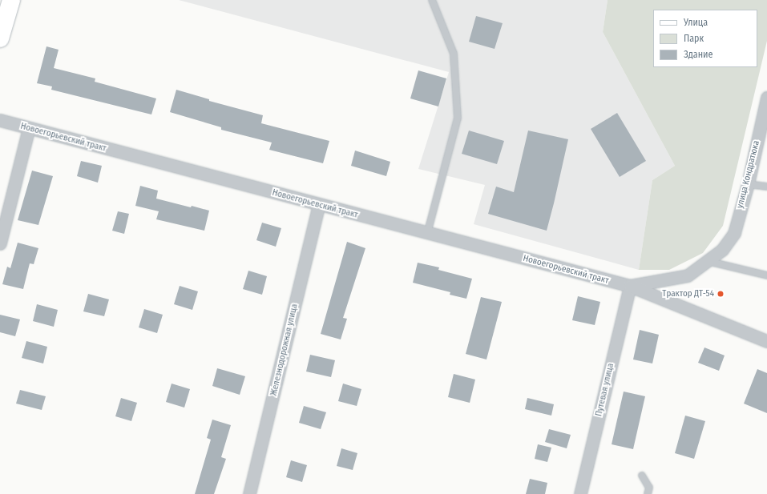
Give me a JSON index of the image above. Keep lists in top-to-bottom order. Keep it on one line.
{"streets":{"street":["Новоегорьевский тракт","улица Кондратюка","Железнодорожная улица","Путевая улица"]},"crossings":[["Новоегорьевский тракт","улица Кондратюка"],["Новоегорьевский тракт","Железнодорожная улица"],["Новоегорьевский тракт","Путевая улица"]],"places":["Трактор ДТ-54"],"legend":["Улица","Парк","Здание"]}
